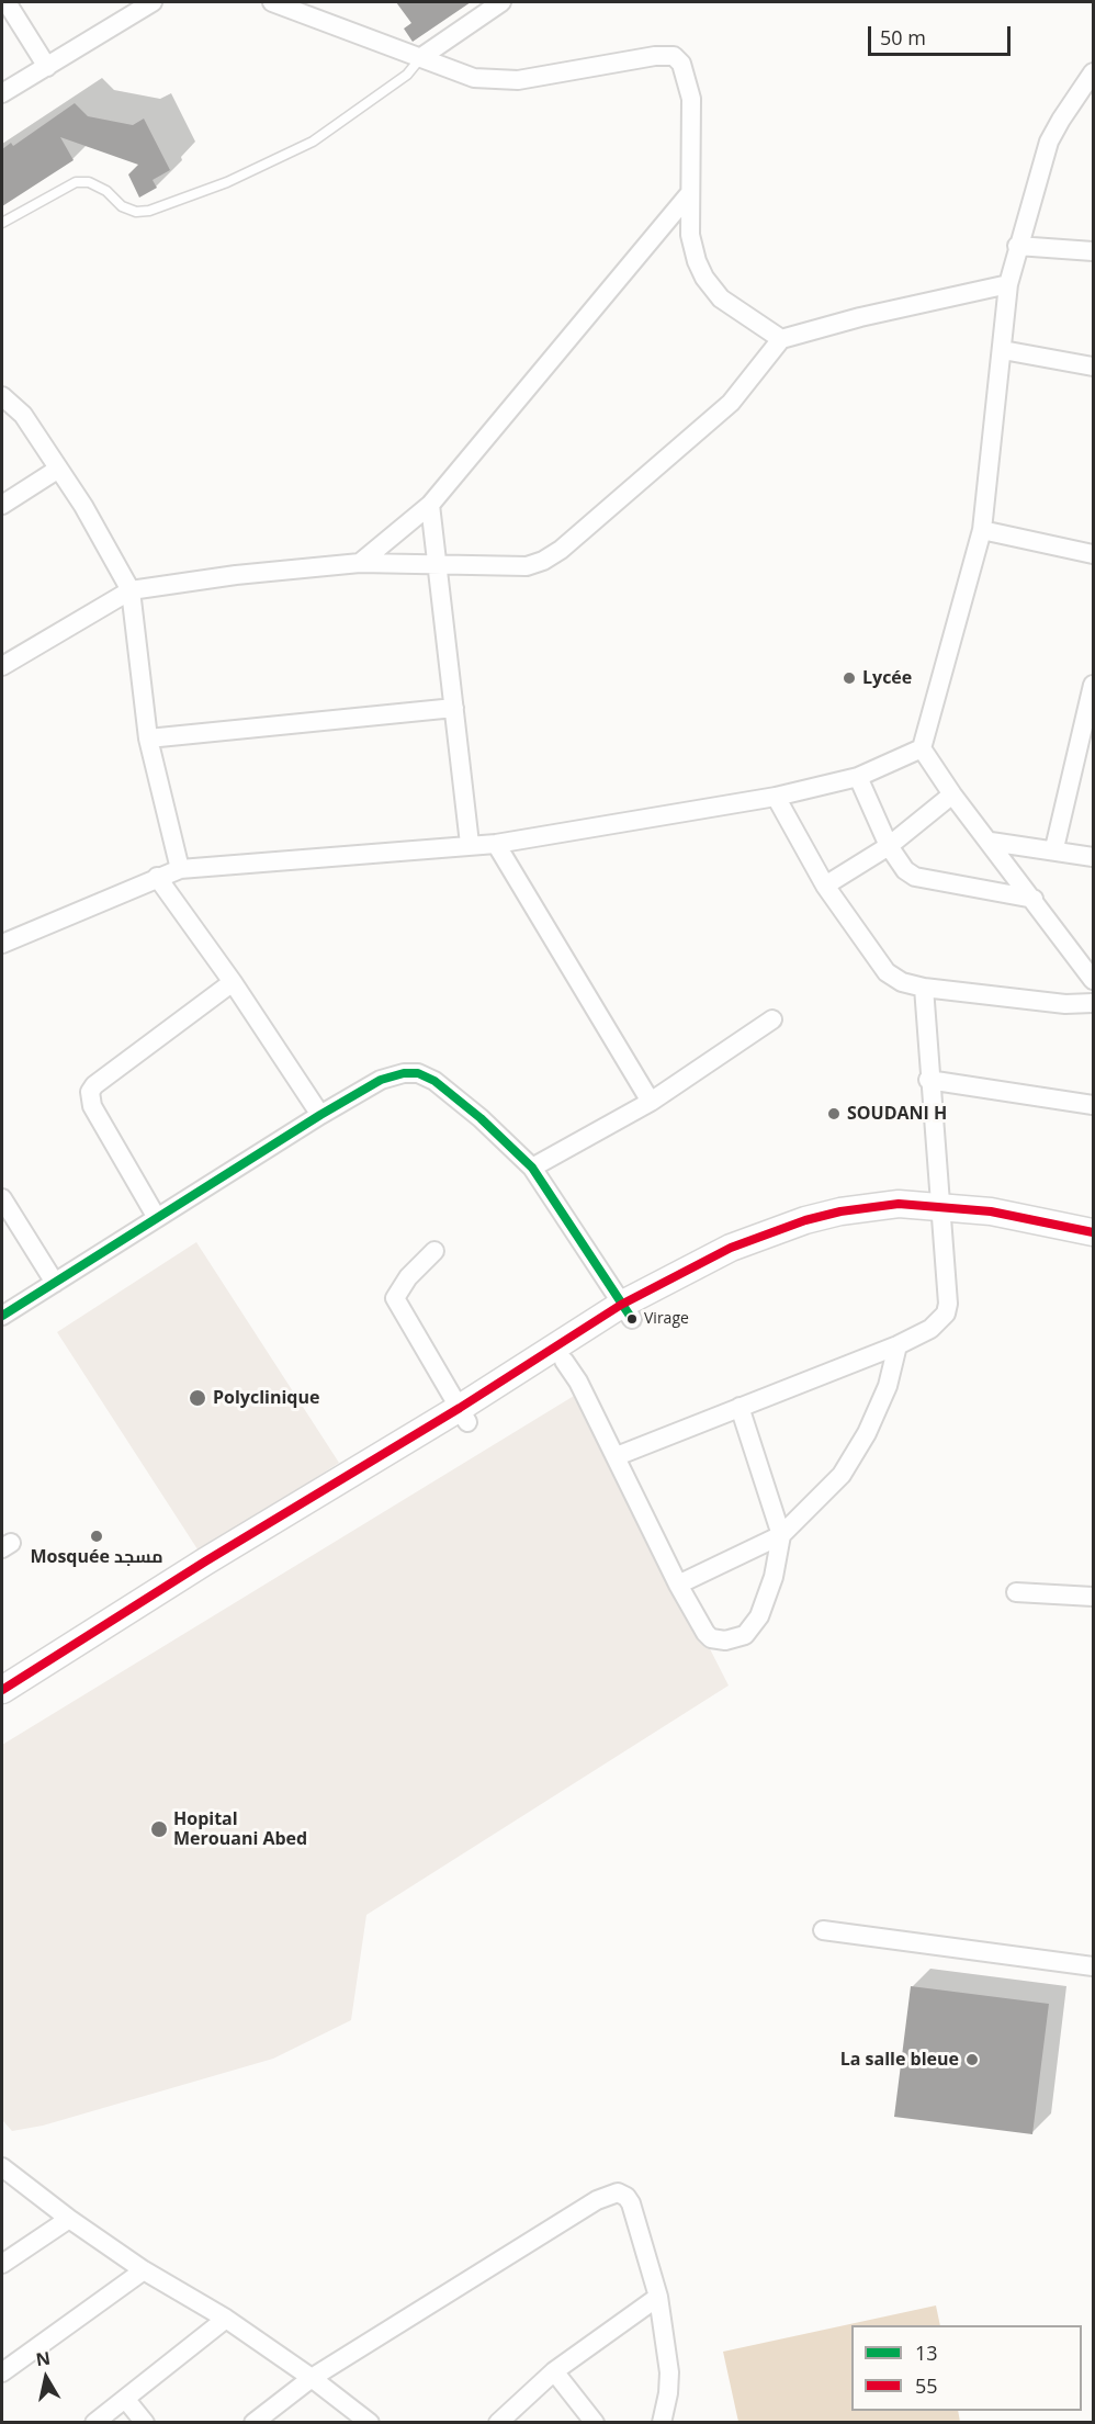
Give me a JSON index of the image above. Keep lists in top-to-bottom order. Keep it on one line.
{"places":["Lycée","SOUDANI H","Virage","Polyclinique","Mosquée مسجد","Hopital Merouani Abed","La salle bleue"],"lines":["transit line 13","transit line 55"],"legend":["13","55"],"scale_bar":"50 m","north":"top"}
